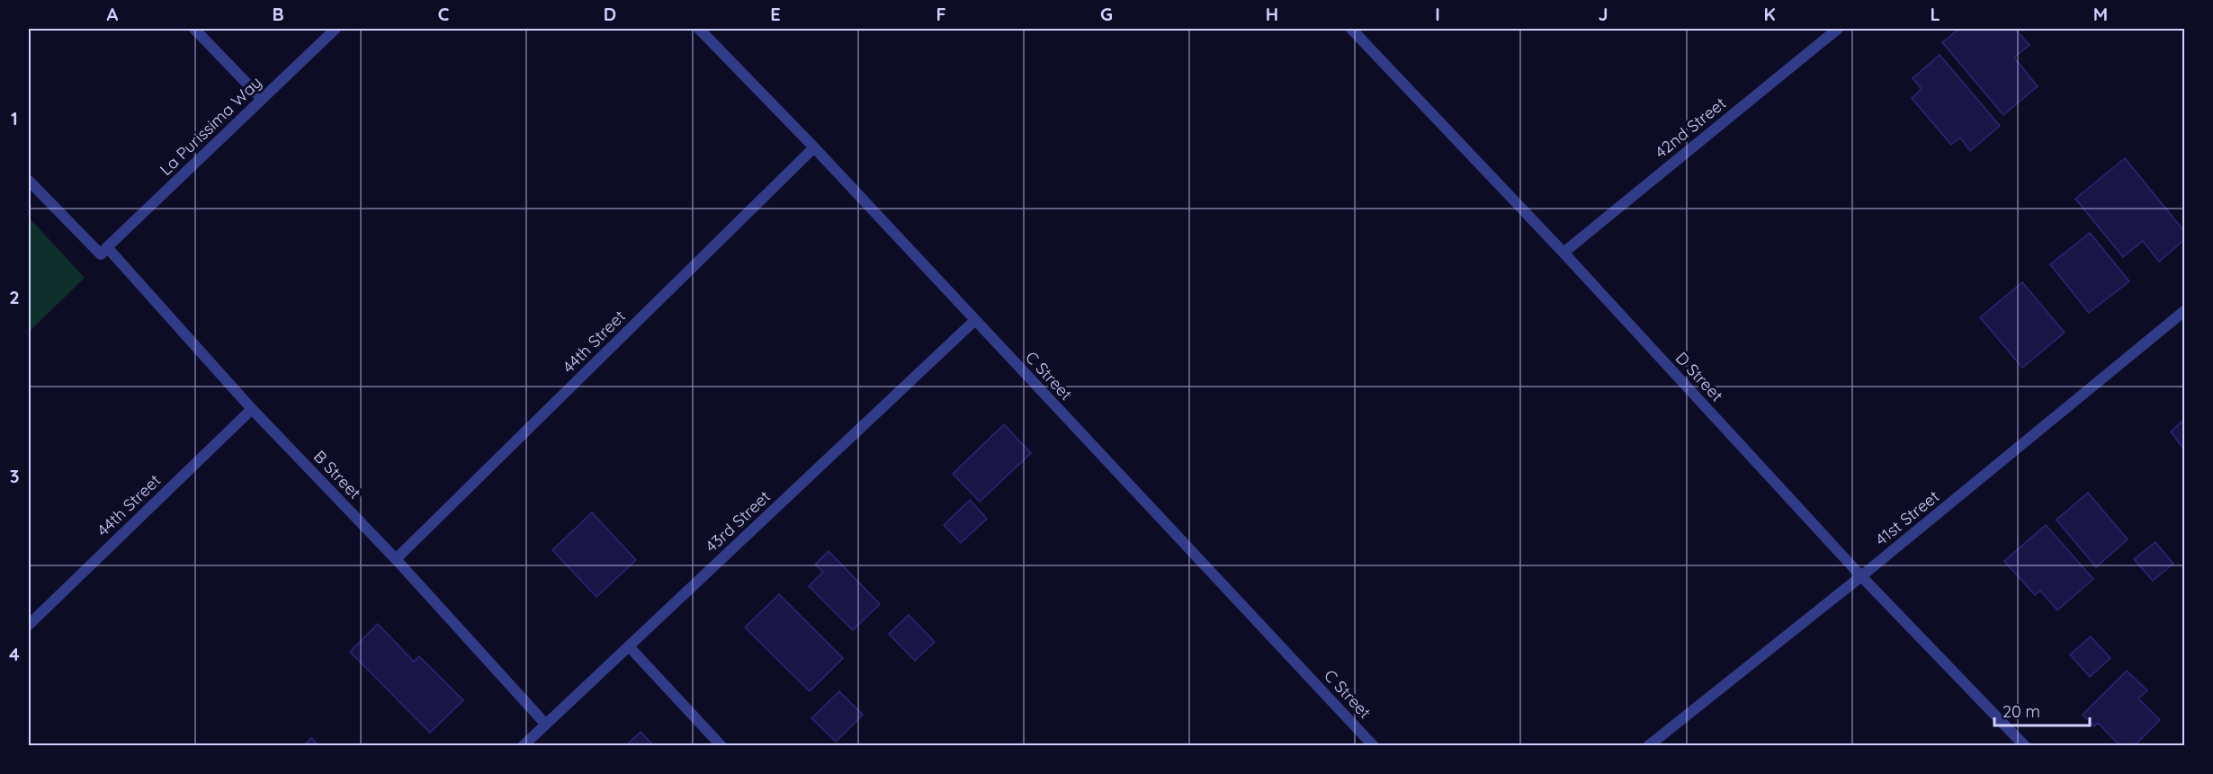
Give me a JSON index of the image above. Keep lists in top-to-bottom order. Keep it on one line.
{"streets":{"street":["La Purissima Way","42nd Street","44th Street","C Street","D Street","B Street","41st Street","43rd Street"]},"crossings":[["La Purissima Way","B Street"],["42nd Street","D Street"],["44th Street","C Street"],["44th Street","B Street"],["C Street","43rd Street"],["D Street","41st Street"],["B Street","43rd Street"]],"scale_bar":"20 m","grid":{"columns":["A","B","C","D","E","F","G","H","I","J","K","L","M"],"rows":["1","2","3","4"]}}
